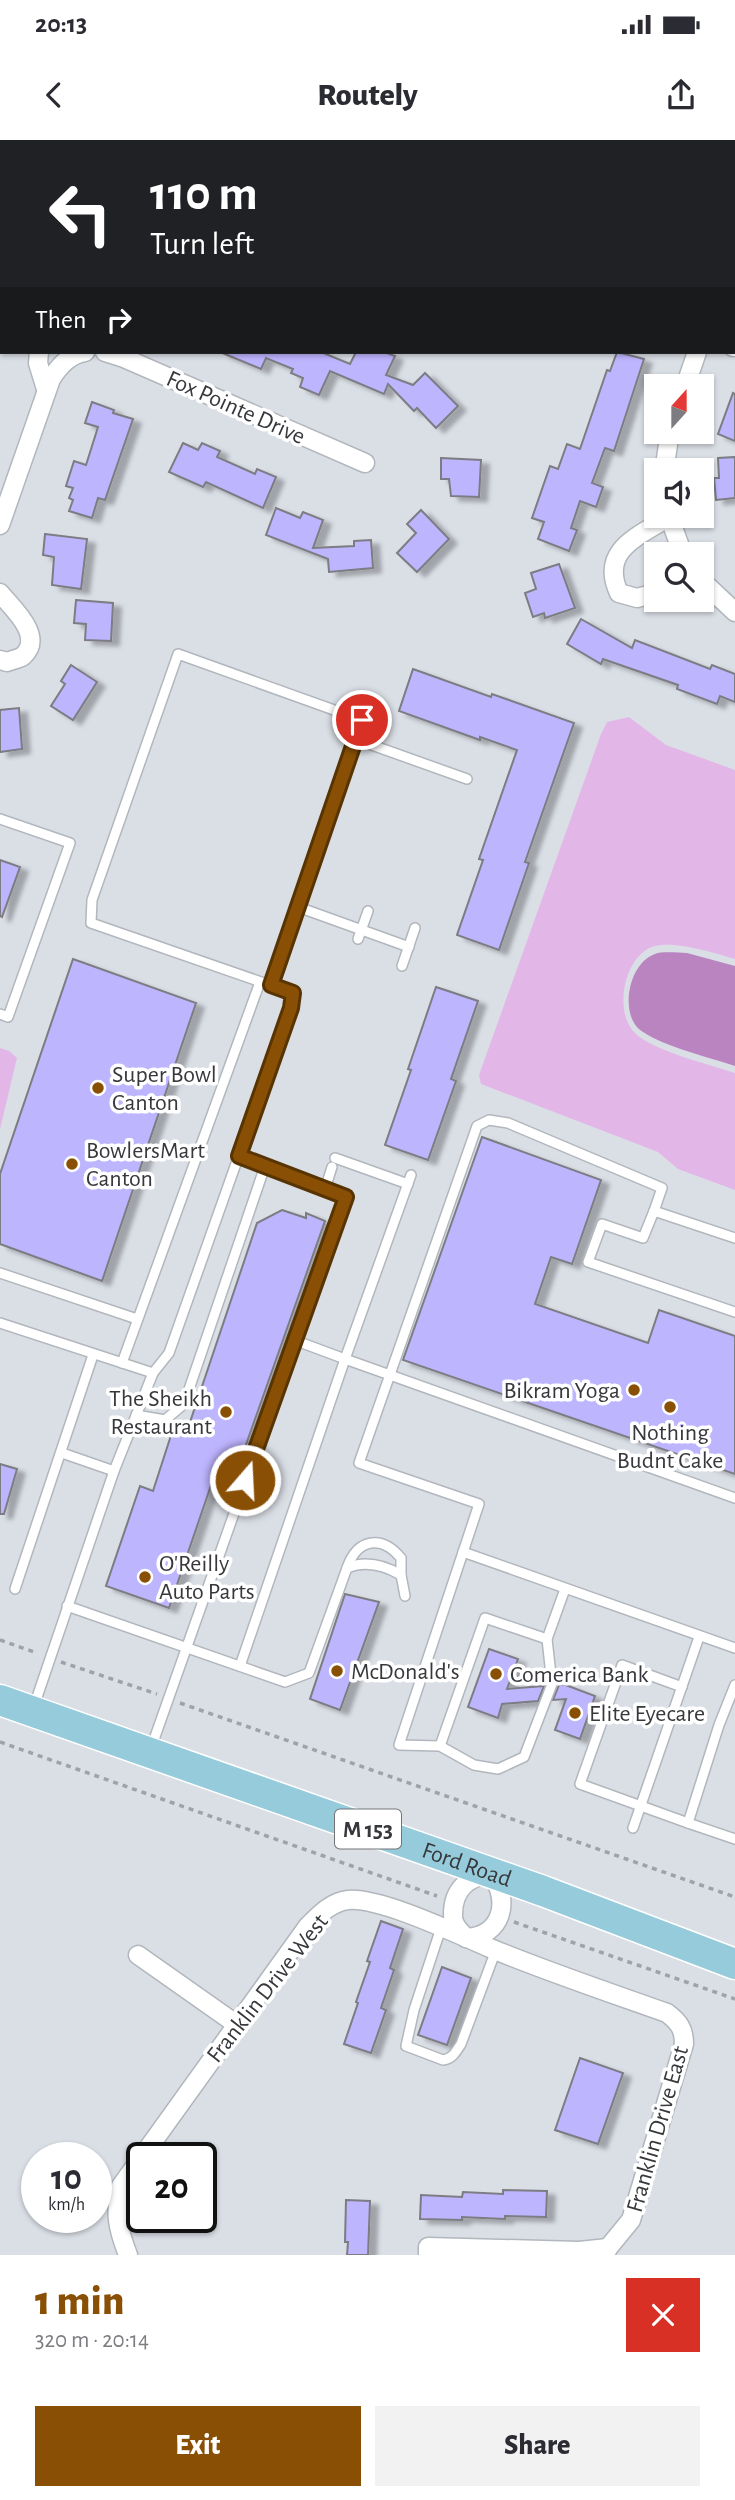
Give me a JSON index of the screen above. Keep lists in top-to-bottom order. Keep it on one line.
{"streets":{"main road":["M 153","Ford Road"],"street":["Fox Pointe Drive","Franklin Drive West","Franklin Drive East"]},"crossings":[["Ford Road","Franklin Drive West"],["Ford Road","Franklin Drive East"],["Franklin Drive West","Franklin Drive East"]],"places":["Super Bowl Canton","BowlersMart Canton","Bikram Yoga","Nothing Budnt Cake","The Sheikh Restaurant","O'Reilly Auto Parts","McDonald's","Comerica Bank","Elite Eyecare"],"north":"top","page":{"status":"20:13","header":"Routely","turn":["110 m","Turn left"],"then":"Then","speed":"10 km/h","limit":"20","heading":["1 min","320 m · 20:14"],"buttons":["Exit","Share"]}}
